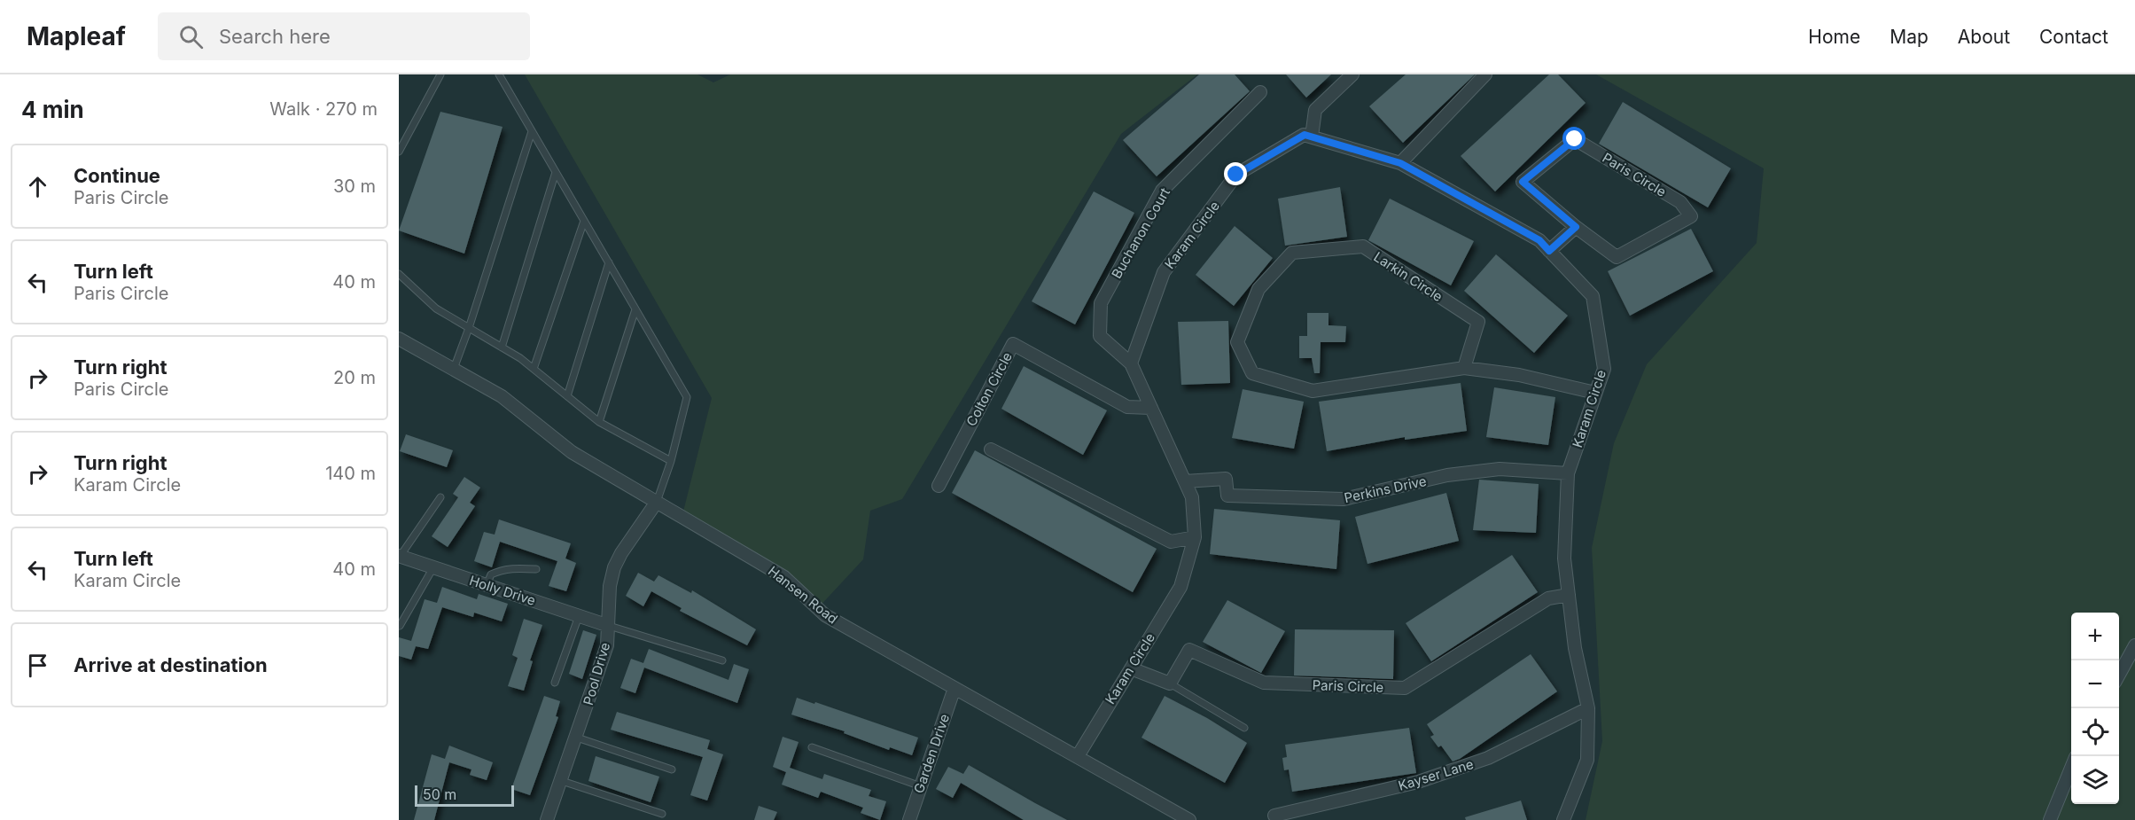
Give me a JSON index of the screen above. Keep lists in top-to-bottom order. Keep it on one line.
{"streets":{"street":["Paris Circle","Buchanon Court","Karam Circle","Larkin Circle","Colton Circle","Perkins Drive","Holly Drive","Hansen Road","Pool Drive","Garden Drive","Kayser Lane"]},"crossings":[["Paris Circle","Karam Circle"],["Buchanon Court","Karam Circle"],["Karam Circle","Larkin Circle"],["Karam Circle","Colton Circle"],["Karam Circle","Perkins Drive"],["Karam Circle","Hansen Road"],["Karam Circle","Kayser Lane"],["Holly Drive","Pool Drive"],["Hansen Road","Pool Drive"],["Hansen Road","Garden Drive"]],"scale_bar":"50 m","page":{"header":"Mapleaf","search":"Search here","nav":["Home","Map","About","Contact"],"heading":["4 min","Walk · 270 m"],"list":[["Continue","Paris Circle","30 m"],["Turn left","Paris Circle","40 m"],["Turn right","Paris Circle","20 m"],["Turn right","Karam Circle","140 m"],["Turn left","Karam Circle","40 m"],"Arrive at destination"],"map_buttons":["+","−"],"scale":"50 m"}}
